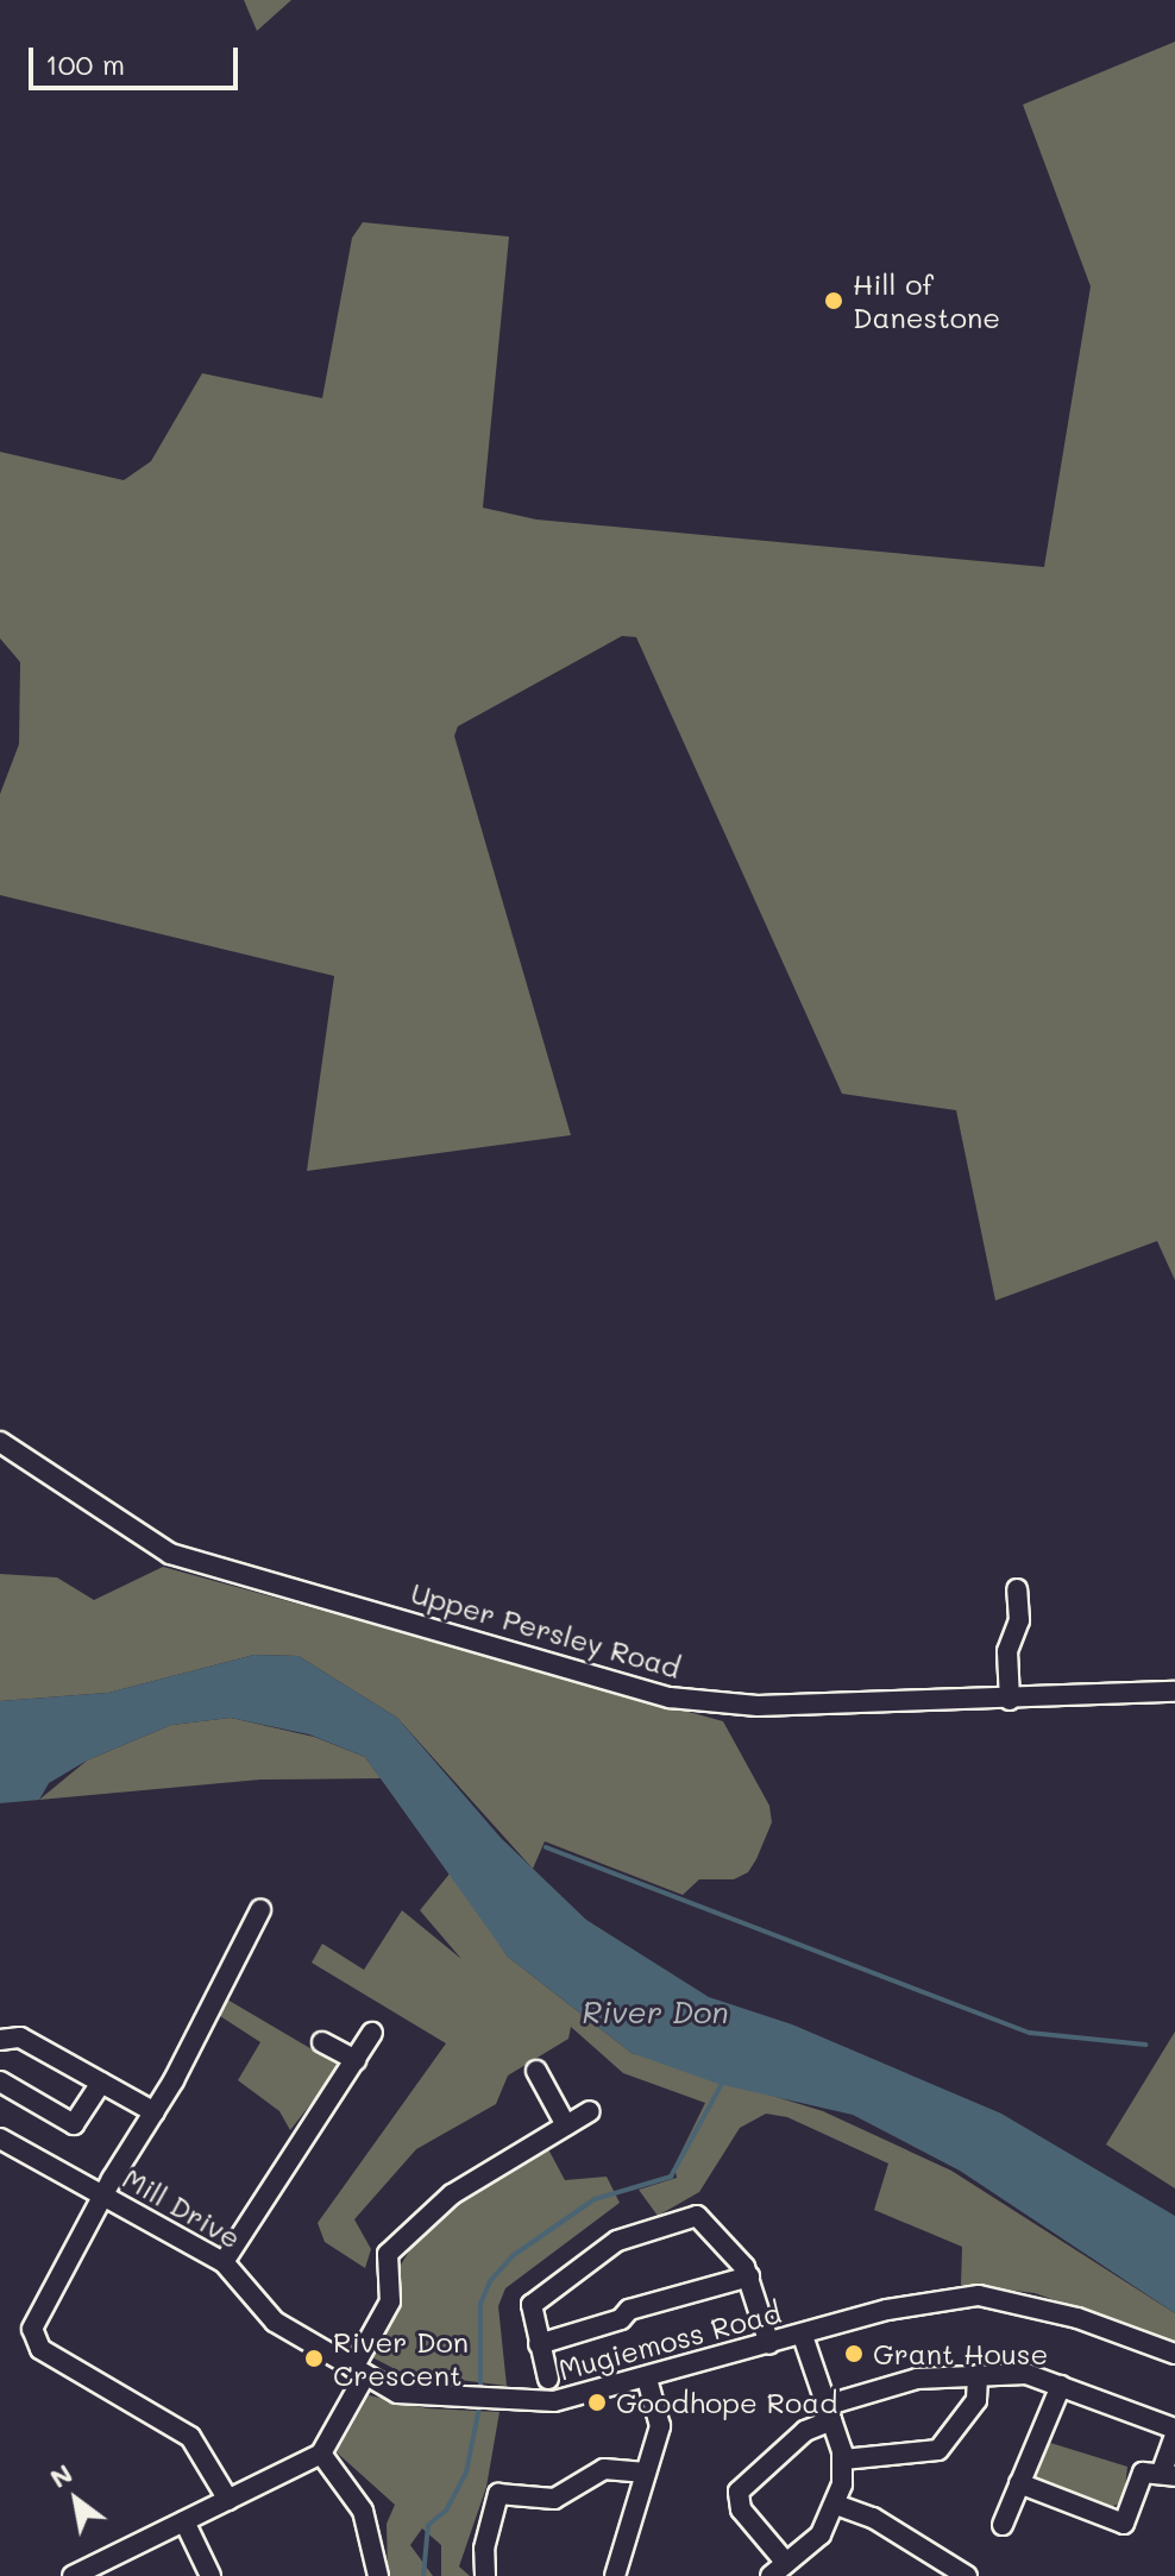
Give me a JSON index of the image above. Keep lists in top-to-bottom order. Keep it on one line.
{"streets":{"street":["Upper Persley Road","Mill Drive","Mugiemoss Road"]},"crossings":[["Mill Drive","Mugiemoss Road"]],"water":["River Don"],"places":["Hill of Danestone","Grant House","River Don Crescent","Goodhope Road"],"scale_bar":"100 m","north":"top left"}
